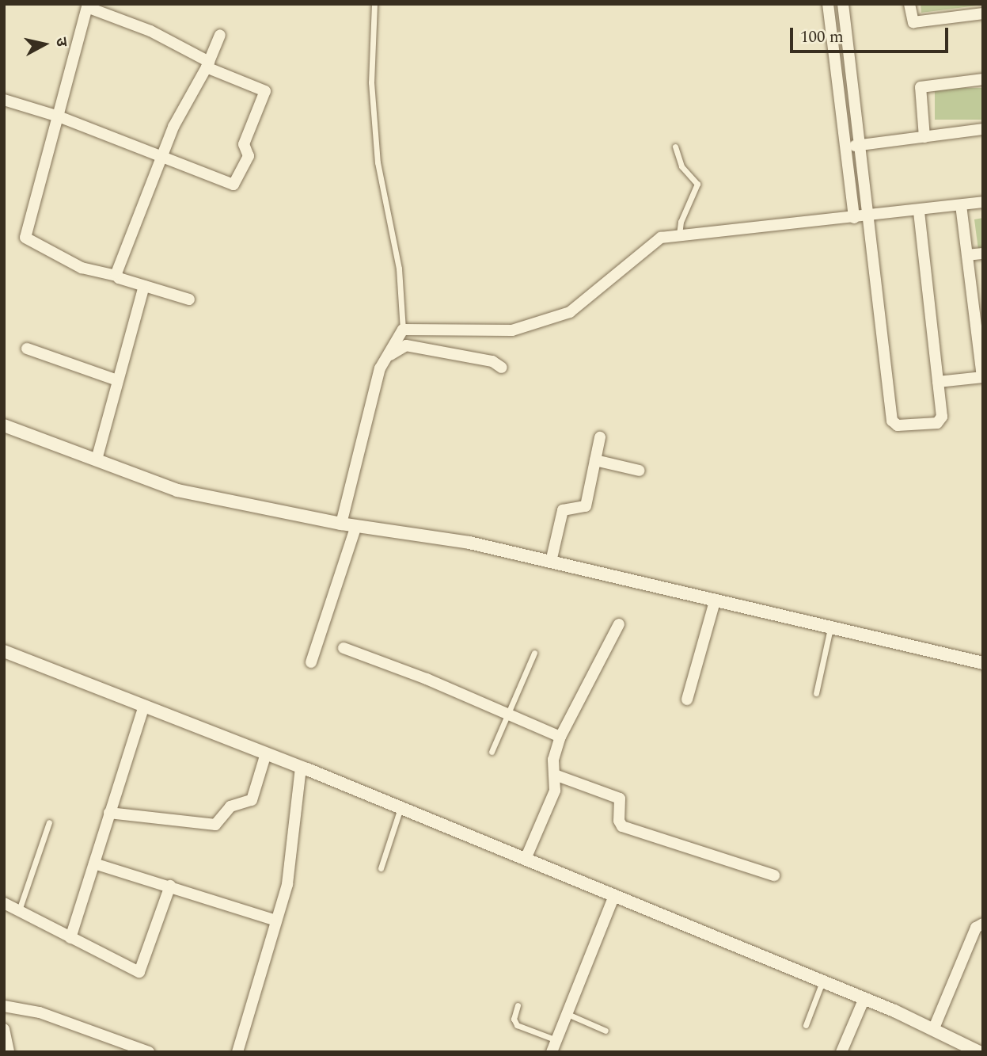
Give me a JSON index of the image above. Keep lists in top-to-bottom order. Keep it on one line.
{"scale_bar":"100 m","north":"right"}
